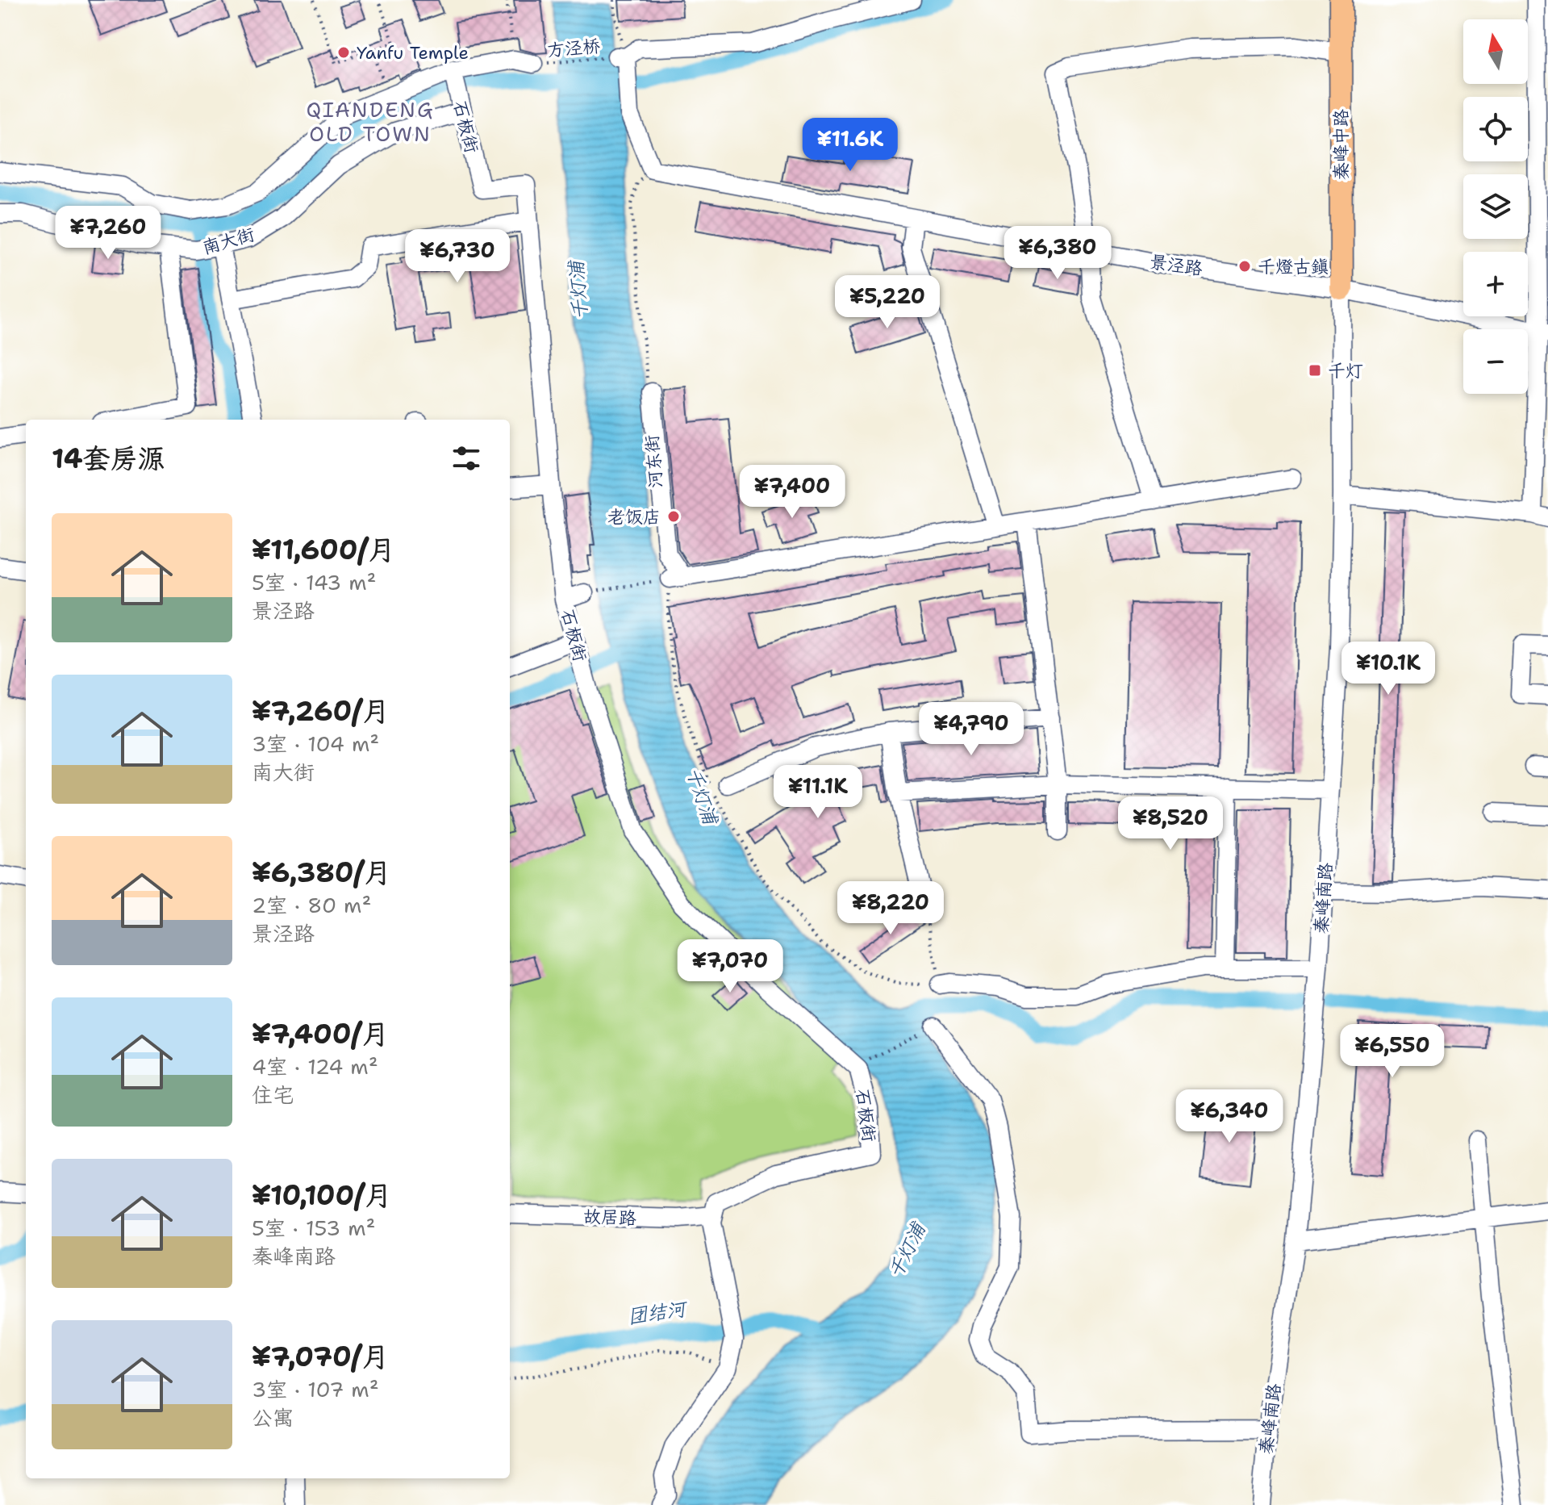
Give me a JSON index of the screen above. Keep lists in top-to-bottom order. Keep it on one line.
{"streets":{"main road":["秦峰中路"],"street":["石板街","南大街","景泾路","河东街","秦峰南路","故居路"],"path":["方泾桥"]},"crossings":[["石板街","南大街"],["石板街","故居路"],["秦峰中路","景泾路"],["秦峰中路","秦峰南路"],["景泾路","秦峰南路"]],"districts":["QIANDENG OLD TOWN"],"water":["千灯浦","团结河"],"places":{"other":["Yanfu Temple","千燈古鎮","老饭店"],"transit":["千灯"]},"north":"top","page":{"map_buttons":["+","−"],"price":["¥11.6K","¥7,260","¥6,380","¥6,730","¥5,220","¥7,400","¥10.1K","¥4,790","¥11.1K","¥8,520","¥8,220","¥7,070","¥6,550","¥6,340"],"heading":"14套房源","list":[{"name":"¥11,600/月","note":"5室 · 143 m² · 景泾路"},{"name":"¥7,260/月","note":"3室 · 104 m² · 南大街"},{"name":"¥6,380/月","note":"2室 · 80 m² · 景泾路"},{"name":"¥7,400/月","note":"4室 · 124 m² · 住宅"},{"name":"¥10,100/月","note":"5室 · 153 m² · 秦峰南路"},{"name":"¥7,070/月","note":"3室 · 107 m² · 公寓"}]}}
